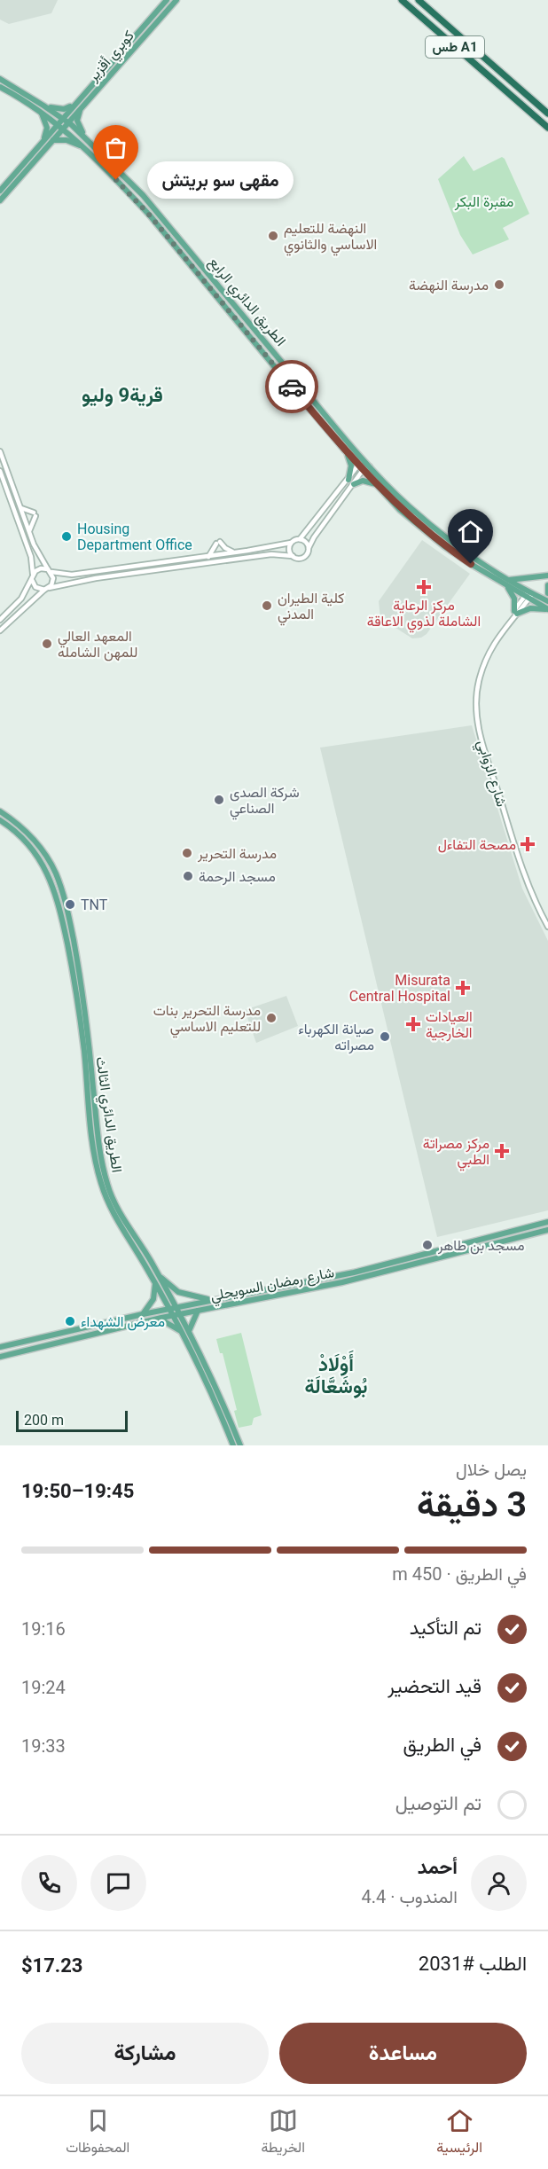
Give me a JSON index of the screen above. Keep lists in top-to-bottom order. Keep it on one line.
{"streets":{"highway":["طس A1"],"main road":["كوبري أقزير","الطريق الدائري الرابع","الطريق الدائري الثالث","شارع رمضان السويحلي"],"street":["شارع الزوابي"]},"crossings":[["كوبري أقزير","الطريق الدائري الرابع"],["الطريق الدائري الرابع","شارع الزوابي"],["الطريق الدائري الثالث","شارع رمضان السويحلي"]],"districts":["قرية9 وليو","أَوْلَادْ بُوشَعَّالَة"],"parks":["مقبرة البكر"],"places":{"other":["مقهى سو بريتش","النهضة للتعليم الاساسي والثانوي","مدرسة النهضة","Housing Department Office","كلية الطيران المدني","المعهد العالي للمهن الشامله","شركة الصدى الصناعي","مدرسة التحرير","مسجد الرحمة","TNT","مدرسة التحرير بنات للتعليم الاساسي","صيانة الكهرباء مصراته","مسجد بن طاهر","معرض الشهداء"],"health":["مركز الرعاية الشاملة لذوي الاعاقة","مصحة التفاءل","Misurata Central Hospital","العيادات الخارجية","مركز مصراتة الطبي"]},"scale_bar":"200 m","page":{"bubble":"مقهى سو بريتش","scale":"200 m","heading":["3 دقيقة","يصل خلال","19:45–19:50"],"panel":["أحمد","المندوب · 4.4","الطلب #2031","$17.23"],"bar":"في الطريق · 450 m","list":[["تم التأكيد","19:16"],["قيد التحضير","19:24"],["في الطريق","19:33"],"تم التوصيل"],"buttons":["مساعدة","مشاركة"],"tabs":["الرئيسية","الخريطة","المحفوظات"]}}
